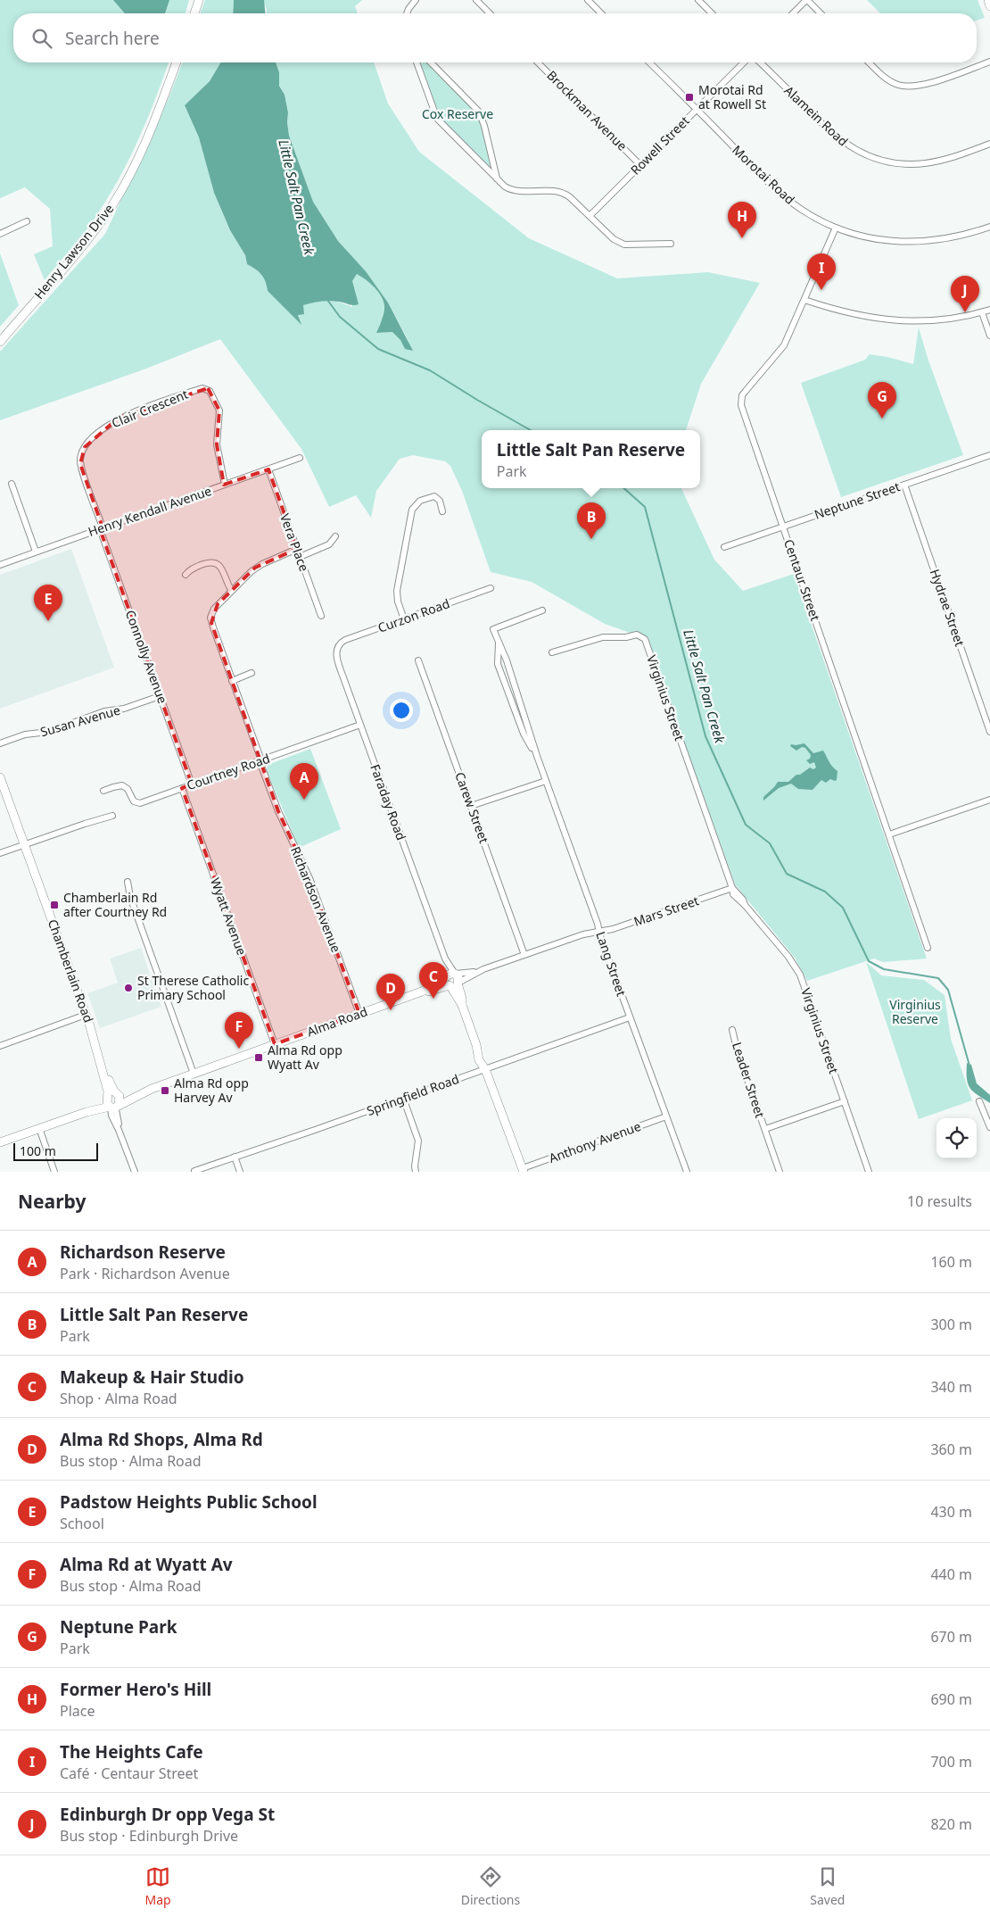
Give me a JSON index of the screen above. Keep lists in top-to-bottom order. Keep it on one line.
{"streets":{"main road":["Henry Lawson Drive","Faraday Road","Chamberlain Road","Alma Road"],"street":["Brockman Avenue","Alamein Road","Rowell Street","Morotai Road","Clair Crescent","Neptune Street","Henry Kendall Avenue","Vera Place","Centaur Street","Hydrae Street","Curzon Road","Connolly Avenue","Virginius Street","Susan Avenue","Courtney Road","Carew Street","Richardson Avenue","Mars Street","Wyatt Avenue","Lang Street","Leader Street","Springfield Road","Anthony Avenue"]},"crossings":[["Brockman Avenue","Rowell Street"],["Rowell Street","Morotai Road"],["Morotai Road","Centaur Street"],["Clair Crescent","Henry Kendall Avenue"],["Clair Crescent","Connolly Avenue"],["Neptune Street","Centaur Street"],["Neptune Street","Hydrae Street"],["Henry Kendall Avenue","Vera Place"],["Henry Kendall Avenue","Connolly Avenue"],["Vera Place","Richardson Avenue"],["Curzon Road","Faraday Road"],["Connolly Avenue","Susan Avenue"],["Connolly Avenue","Courtney Road"],["Virginius Street","Mars Street"],["Virginius Street","Leader Street"],["Courtney Road","Faraday Road"],["Courtney Road","Richardson Avenue"],["Courtney Road","Wyatt Avenue"],["Faraday Road","Alma Road"],["Faraday Road","Springfield Road"],["Faraday Road","Anthony Avenue"],["Carew Street","Alma Road"],["Richardson Avenue","Alma Road"],["Mars Street","Lang Street"],["Mars Street","Alma Road"],["Wyatt Avenue","Alma Road"],["Lang Street","Alma Road"],["Lang Street","Springfield Road"],["Lang Street","Anthony Avenue"],["Chamberlain Road","Alma Road"]],"water":["Little Salt Pan Creek"],"parks":["Cox Reserve","Virginius Reserve"],"places":{"transit":["Morotai Rd at Rowell St","Chamberlain Rd after Courtney Rd","Alma Rd opp Wyatt Av","Alma Rd opp Harvey Av"],"other":["St Therese Catholic Primary School"]},"scale_bar":"100 m","page":{"search":"Search here","pins":["H","I","J","G","B","E","A","C","D","F"],"popup":["Little Salt Pan Reserve","Park"],"scale":"100 m","heading":["Nearby","10 results"],"list":[{"mark":"A","name":"Richardson Reserve","note":"Park · Richardson Avenue","value":"160 m"},{"mark":"B","name":"Little Salt Pan Reserve","note":"Park","value":"300 m"},{"mark":"C","name":"Makeup & Hair Studio","note":"Shop · Alma Road","value":"340 m"},{"mark":"D","name":"Alma Rd Shops, Alma Rd","note":"Bus stop · Alma Road","value":"360 m"},{"mark":"E","name":"Padstow Heights Public School","note":"School","value":"430 m"},{"mark":"F","name":"Alma Rd at Wyatt Av","note":"Bus stop · Alma Road","value":"440 m"},{"mark":"G","name":"Neptune Park","note":"Park","value":"670 m"},{"mark":"H","name":"Former Hero's Hill","note":"Place","value":"690 m"},{"mark":"I","name":"The Heights Cafe","note":"Café · Centaur Street","value":"700 m"},{"mark":"J","name":"Edinburgh Dr opp Vega St","note":"Bus stop · Edinburgh Drive","value":"820 m"}],"nav":["Map","Directions","Saved"]}}
